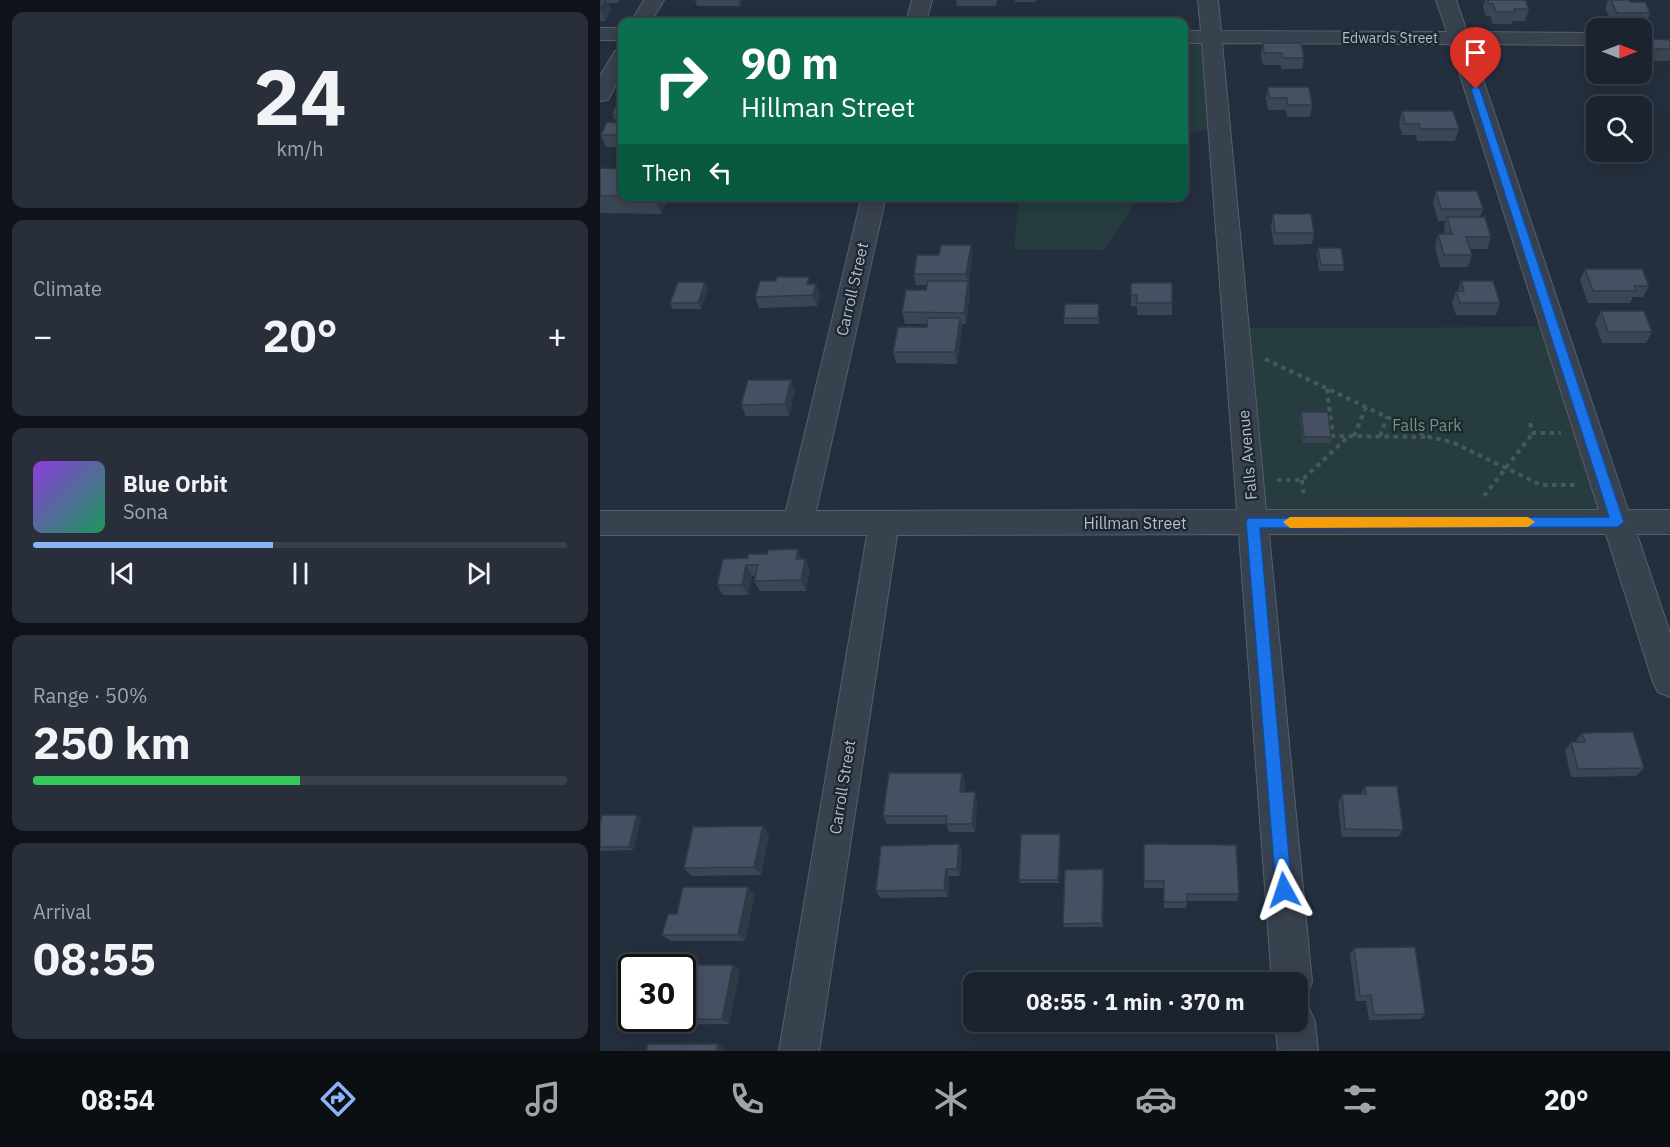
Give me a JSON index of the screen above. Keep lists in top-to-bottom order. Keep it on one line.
{"streets":{"street":["Edwards Street","Carroll Street","Falls Avenue","Hillman Street"]},"crossings":[["Edwards Street","Falls Avenue"],["Carroll Street","Hillman Street"],["Falls Avenue","Hillman Street"]],"parks":["Falls Park"],"north":"right","page":{"tile":[["24","km/h"],"Climate",["Range · 50%","250 km"],["Arrival","08:55"]],"turn":["90 m","Hillman Street"],"then":"Then","heat":["−","20°","+"],"song":["Blue Orbit","Sona"],"limit":"30","trip":"08:55 · 1 min · 370 m","tabs":["08:54","20°"]}}
